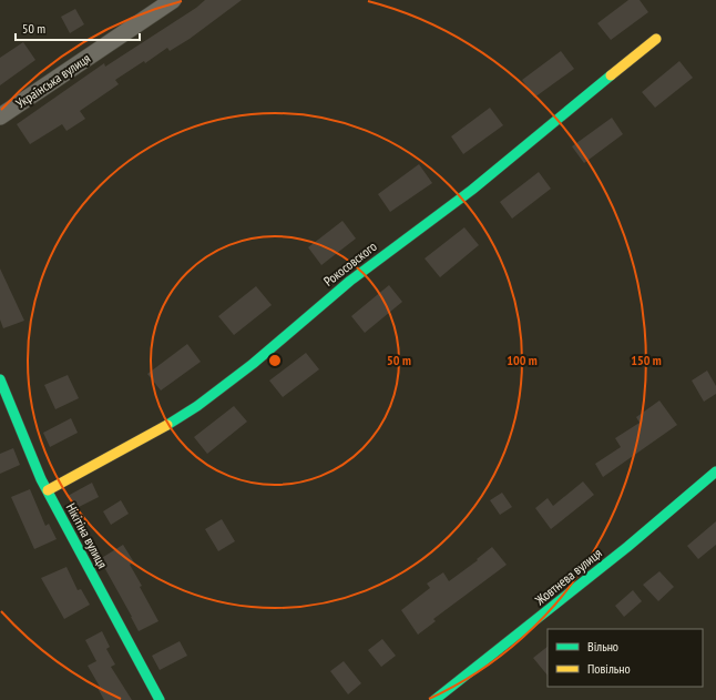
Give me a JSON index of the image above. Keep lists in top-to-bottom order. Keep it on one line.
{"streets":{"street":["Українська вулиця","Рокосовского","Нікітіна вулиця","Жовтнева вулиця"]},"crossings":[["Рокосовского","Нікітіна вулиця"]],"legend":["Вільно","Повільно"],"scale_bar":"50 m","rings":["50 m","100 m","150 m"]}
